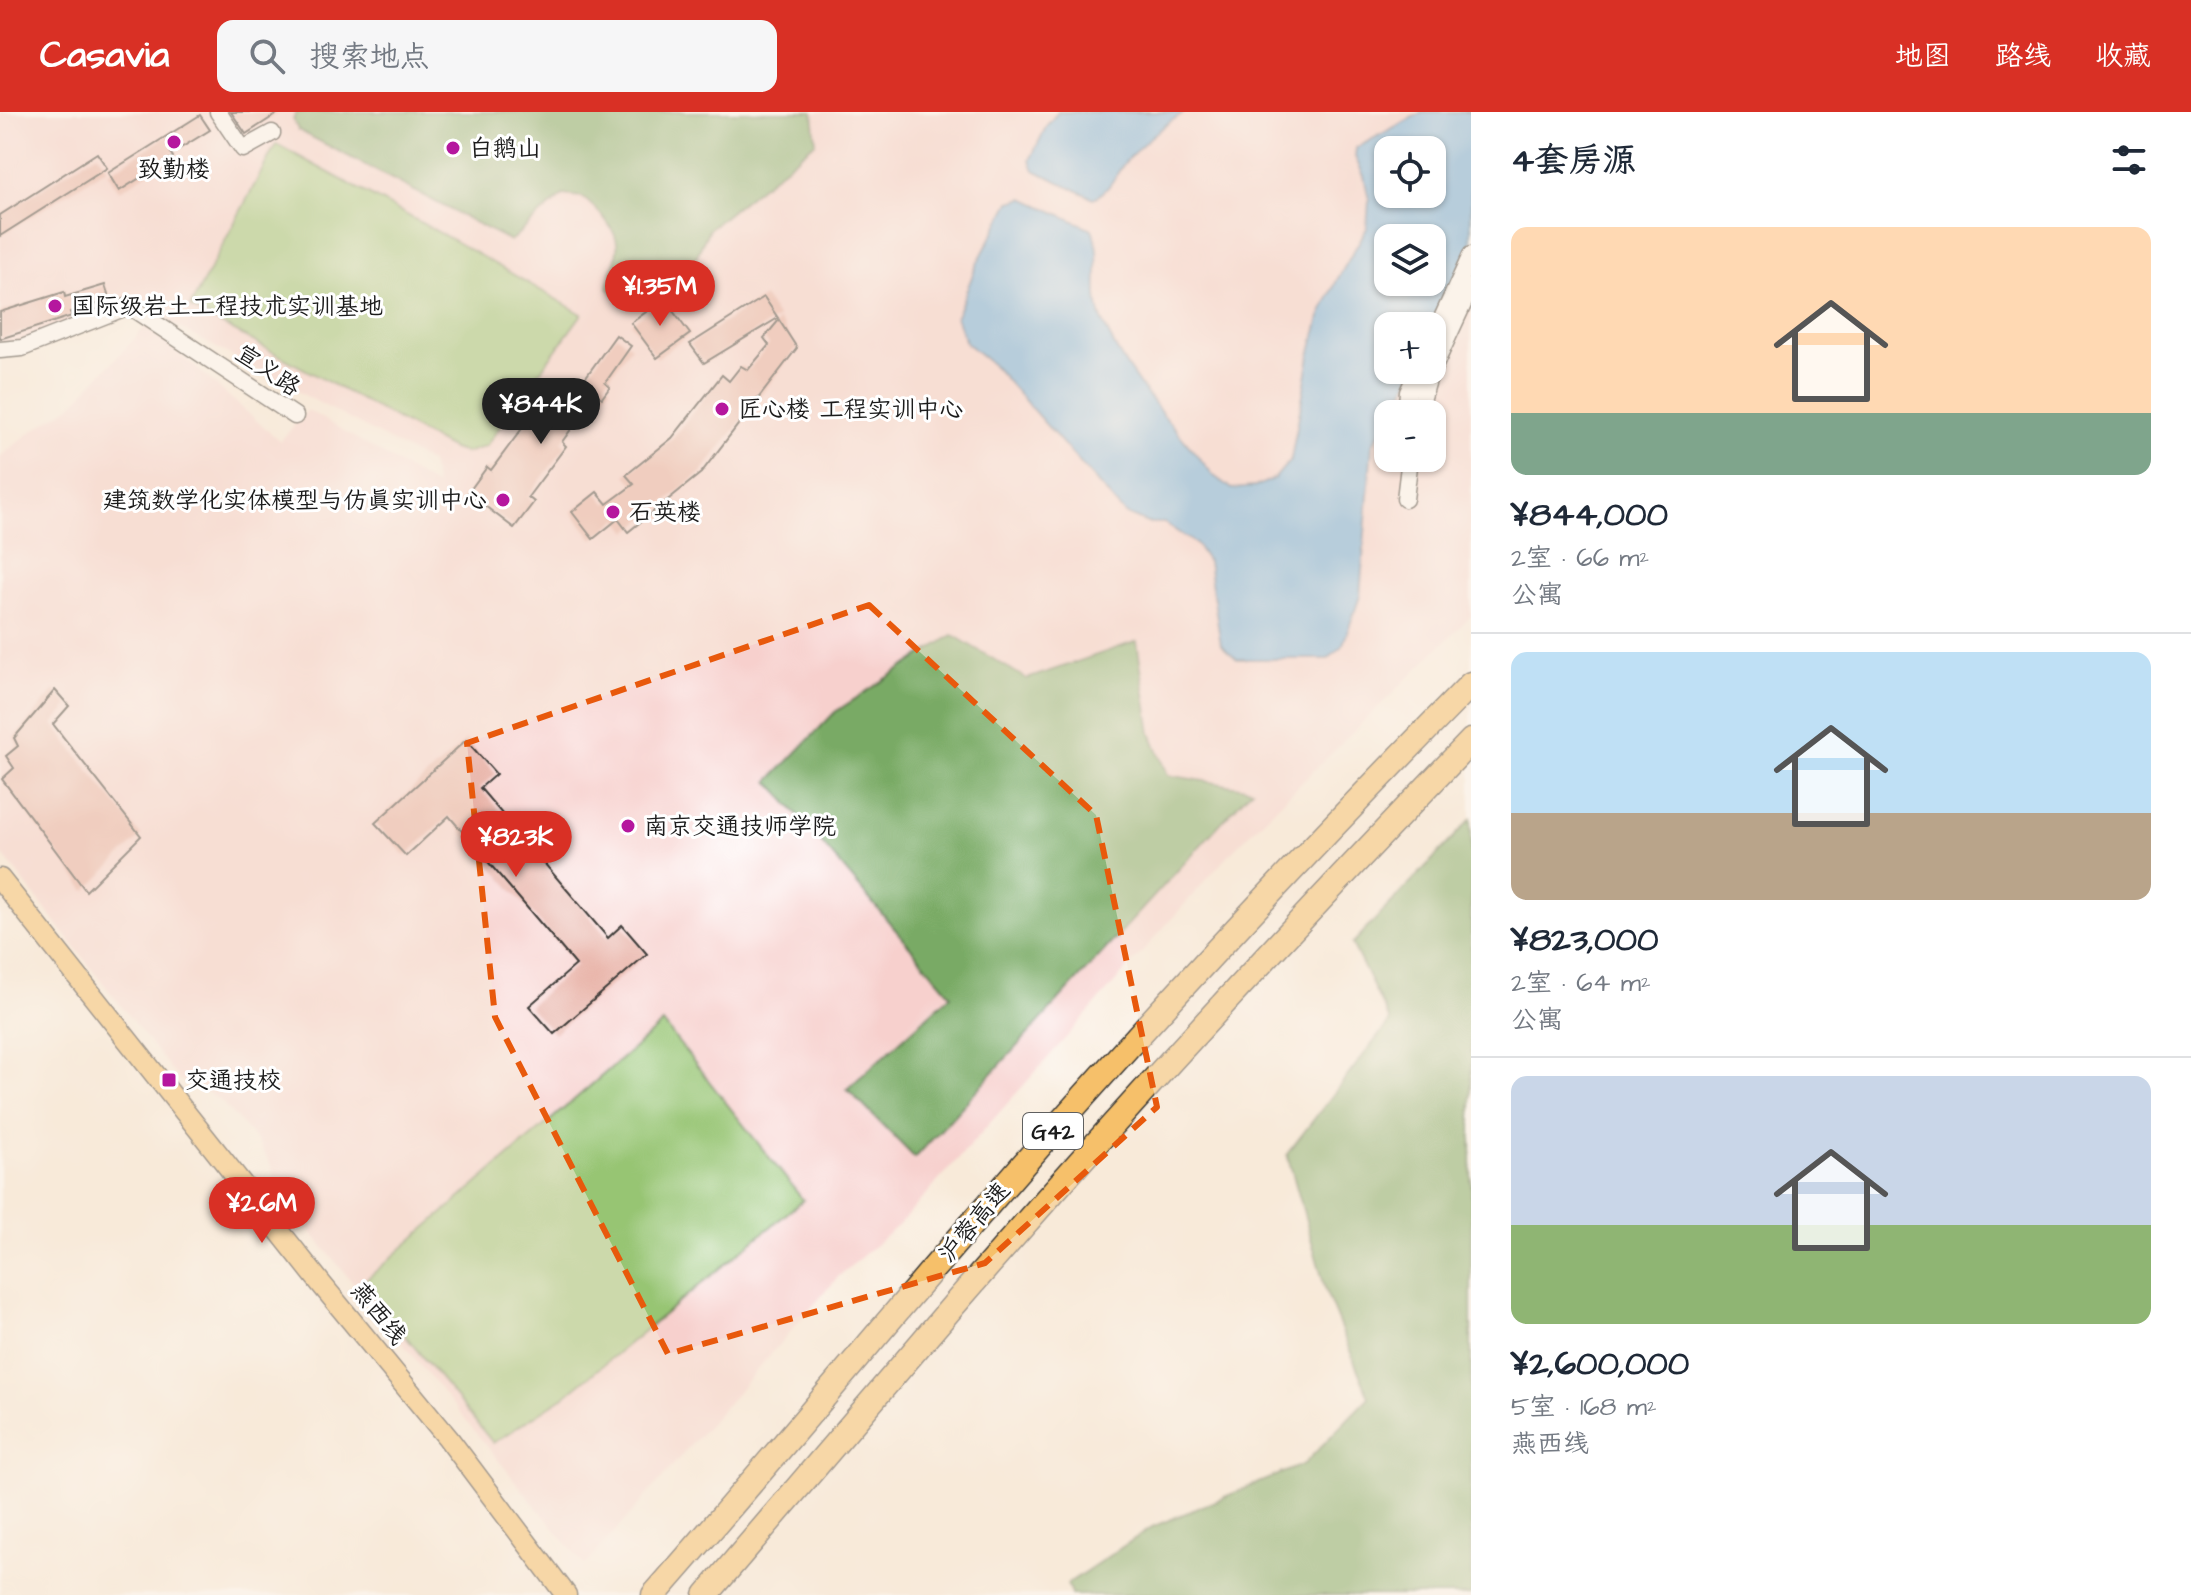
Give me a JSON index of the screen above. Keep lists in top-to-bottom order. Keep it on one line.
{"streets":{"highway":["G42","沪蓉高速"],"main road":["燕西线"],"lane":["宣义路"]},"places":{"other":["致勤楼","白鹅山","国际级岩土工程技术实训基地","匠心楼 工程实训中心","建筑数学化实体模型与仿真实训中心","石英楼","南京交通技师学院"],"transit":["交通技校"]},"page":{"header":"Casavia","search":"搜索地点","nav":["地图","路线","收藏"],"heading":"4套房源","map_buttons":["+","−"],"list":[{"name":"¥844,000","note":"2室 · 66 m² · 公寓"},{"name":"¥823,000","note":"2室 · 64 m² · 公寓"},{"name":"¥2,600,000","note":"5室 · 168 m² · 燕西线"}],"price":["¥1.35M","¥844K","¥823K","¥2.6M"]}}
